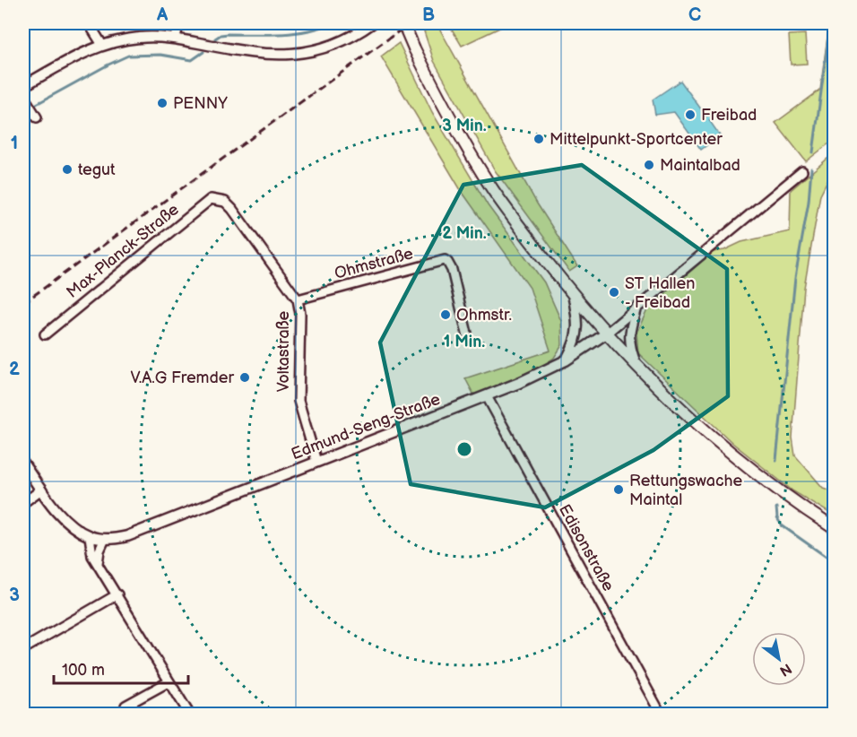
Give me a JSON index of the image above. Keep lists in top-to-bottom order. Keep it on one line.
{"streets":{"street":["Max-Planck-Straße","Ohmstraße","Voltastraße","Edmund-Seng-Straße","Edisonstraße"]},"crossings":[["Max-Planck-Straße","Voltastraße"],["Ohmstraße","Voltastraße"],["Voltastraße","Edmund-Seng-Straße"],["Edmund-Seng-Straße","Edisonstraße"]],"places":["PENNY","Freibad","Mittelpunkt-Sportcenter","Maintalbad","tegut","ST Hallen - Freibad","Ohmstr.","V.A.G Fremder","Rettungswache Maintal"],"scale_bar":"100 m","north":"bottom right","grid":{"columns":["A","B","C"],"rows":["1","2","3"]},"rings":["3 Min.","2 Min.","1 Min."]}
